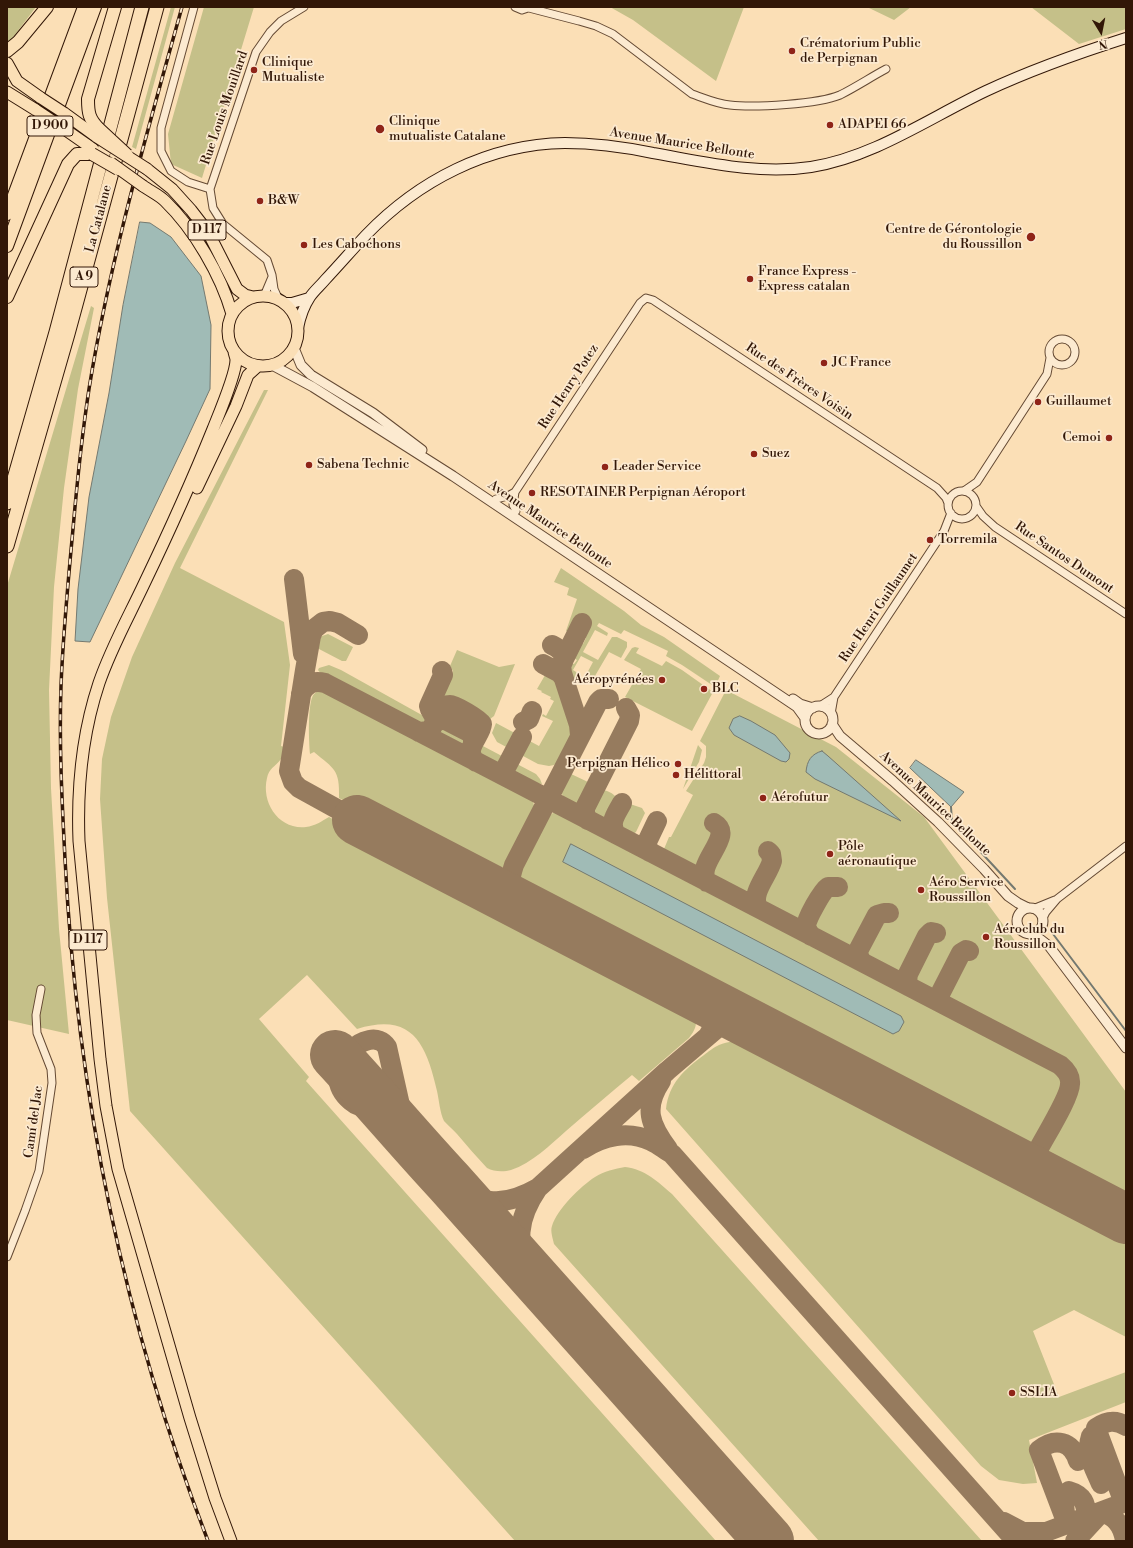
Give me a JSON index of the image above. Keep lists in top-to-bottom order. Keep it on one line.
{"streets":{"highway":["D 900","La Catalane","A 9"],"main road":["Avenue Maurice Bellonte","D 117"],"street":["Rue Louis Mouillard","Rue des Frères Voisin","Rue Henry Potez","Rue Santos Dumont","Rue Henri Guillaumet","Camí del Jac"]},"crossings":[["Avenue Maurice Bellonte","D 117"],["Avenue Maurice Bellonte","Rue Henri Guillaumet"],["Rue des Frères Voisin","Rue Henry Potez"],["Rue des Frères Voisin","Rue Santos Dumont"],["Rue des Frères Voisin","Rue Henri Guillaumet"],["Rue Santos Dumont","Rue Henri Guillaumet"]],"places":["Crématorium Public de Perpignan","Clinique Mutualiste","ADAPEI 66","Clinique mutualiste Catalane","B&W","Centre de Gérontologie du Roussillon","Les Cabochons","France Express - Express catalan","JC France","Guillaumet","Cemoi","Suez","Sabena Technic","Leader Service","RESOTAINER Perpignan Aéroport","Torremila","Aéropyrénées","BLC","Perpignan Hélico","Hélittoral","Aérofutur","Pôle aéronautique","Aéro Service Roussillon","Aéroclub du Roussillon","SSLIA"],"north":"bottom"}
